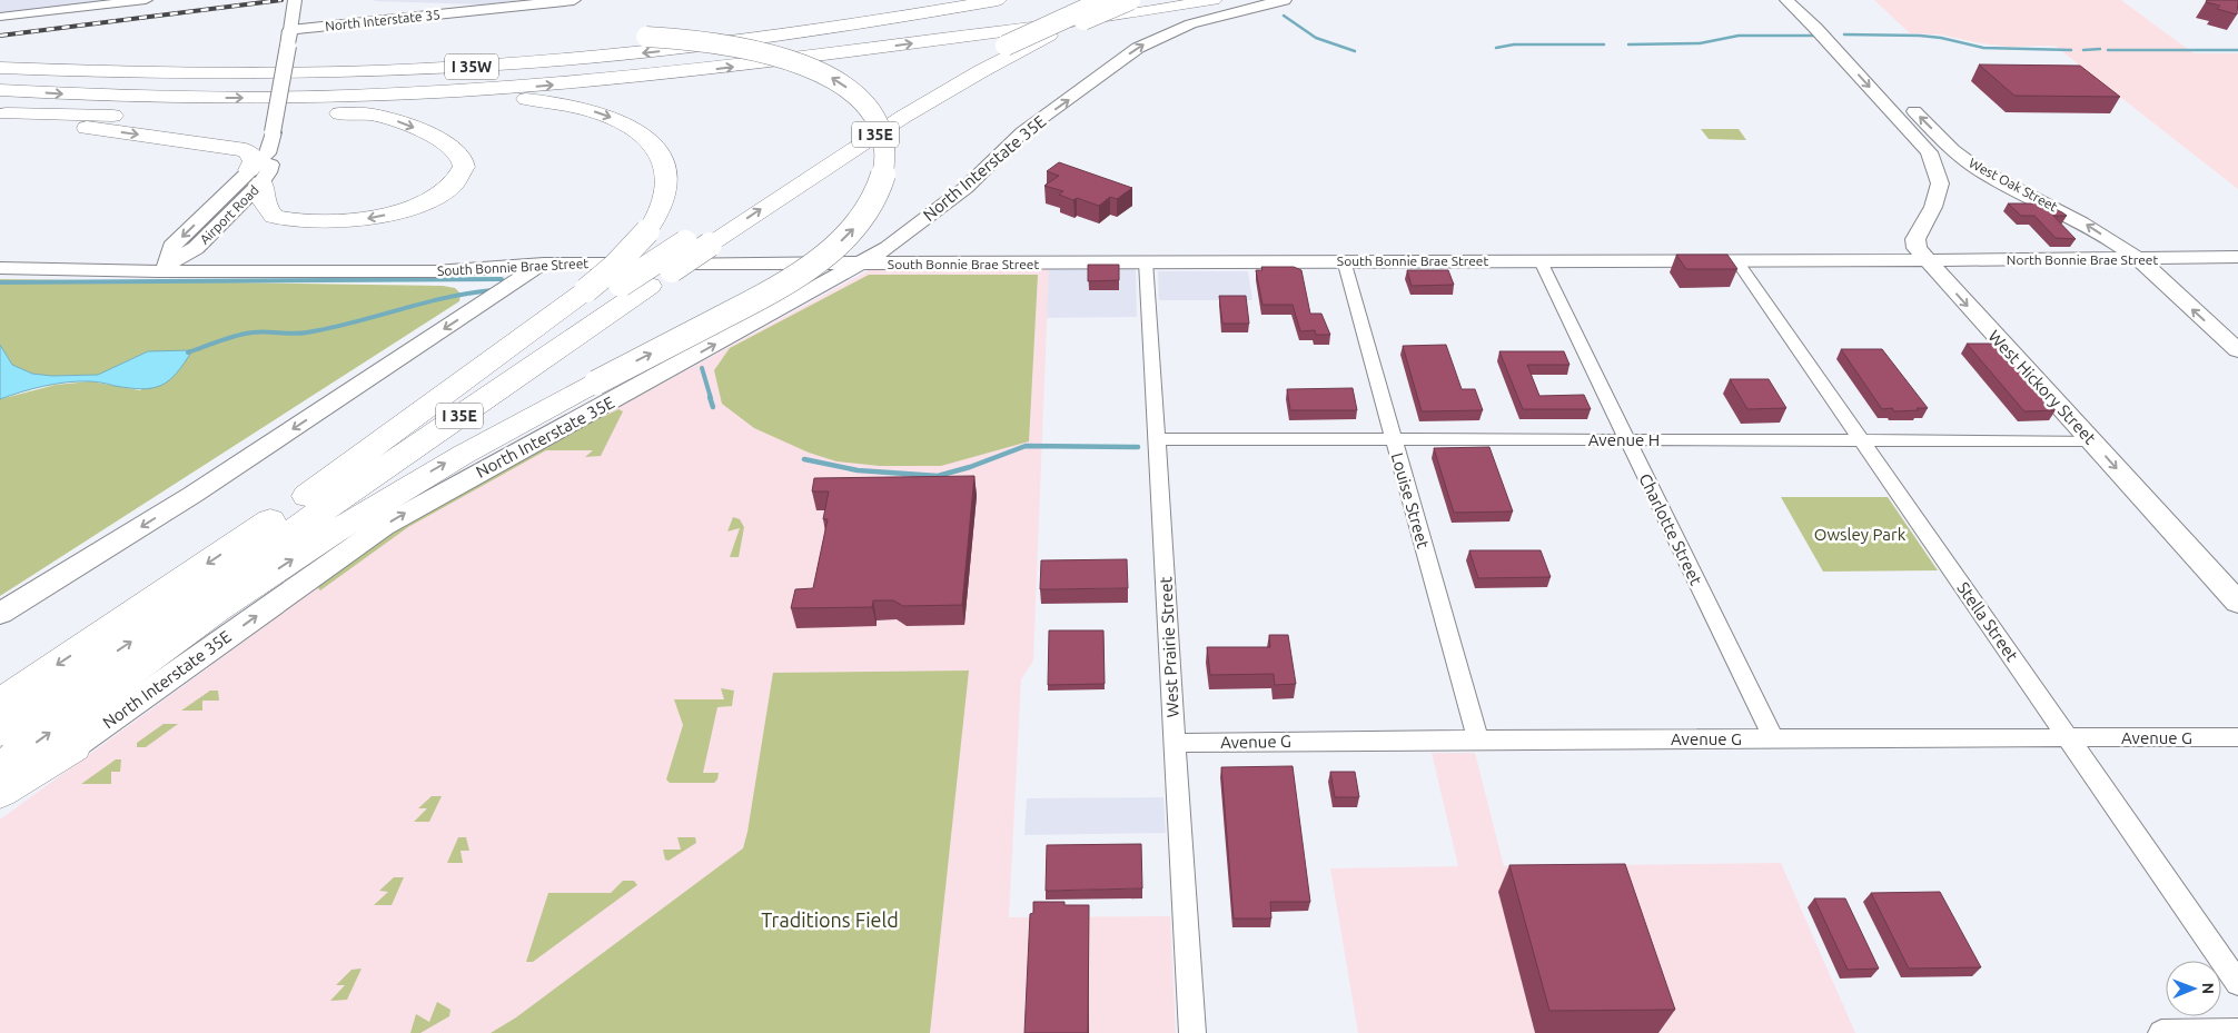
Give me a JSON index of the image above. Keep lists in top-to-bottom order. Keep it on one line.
{"streets":{"highway":["I 35W","I 35E"],"main road":["North Interstate 35","North Interstate 35E","West Oak Street","Airport Road","North Bonnie Brae Street","South Bonnie Brae Street","West Hickory Street"],"street":["Avenue H","Louise Street","Charlotte Street","Stella Street","West Prairie Street","Avenue G"]},"crossings":[["North Interstate 35","Airport Road"],["North Interstate 35E","South Bonnie Brae Street"],["West Oak Street","North Bonnie Brae Street"],["Airport Road","South Bonnie Brae Street"],["North Bonnie Brae Street","South Bonnie Brae Street"],["North Bonnie Brae Street","West Hickory Street"],["South Bonnie Brae Street","West Hickory Street"],["South Bonnie Brae Street","Louise Street"],["South Bonnie Brae Street","Charlotte Street"],["South Bonnie Brae Street","Stella Street"],["South Bonnie Brae Street","West Prairie Street"],["West Hickory Street","Avenue H"],["Avenue H","Louise Street"],["Avenue H","Charlotte Street"],["Avenue H","Stella Street"],["Avenue H","West Prairie Street"],["Louise Street","Avenue G"],["Charlotte Street","Avenue G"],["Stella Street","Avenue G"],["West Prairie Street","Avenue G"]],"one_way":["West Hickory Street"],"parks":["Owsley Park","Traditions Field"],"north":"right"}
